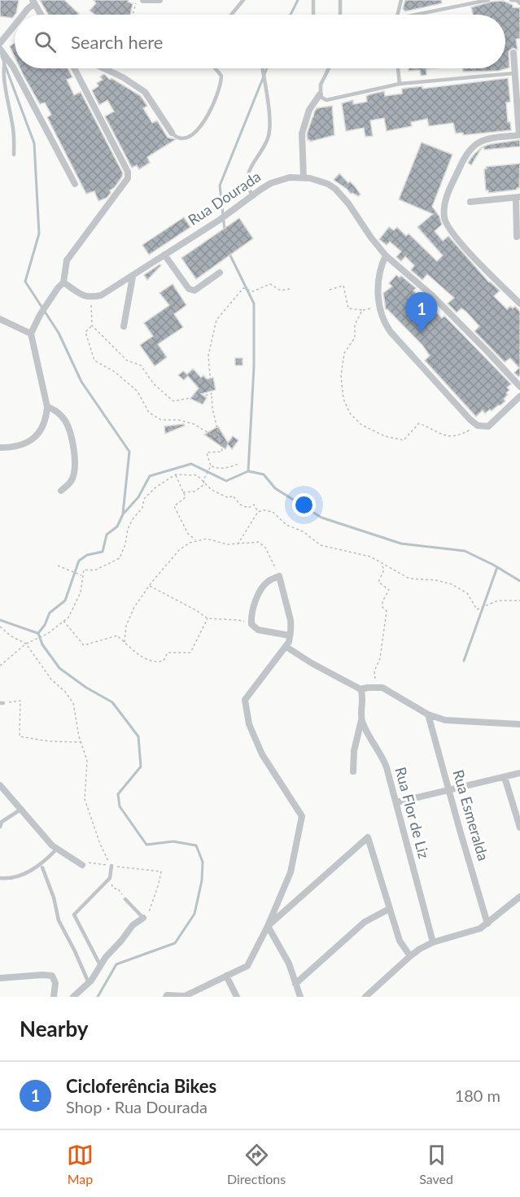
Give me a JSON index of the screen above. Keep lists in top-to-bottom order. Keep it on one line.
{"streets":{"street":["Rua Dourada","Rua Flor de Liz","Rua Esmeralda"]},"page":{"search":"Search here","pins":"1","heading":"Nearby","list":[{"mark":"1","name":"Cicloferência Bikes","note":"Shop · Rua Dourada","value":"180 m"}],"nav":["Map","Directions","Saved"]}}
